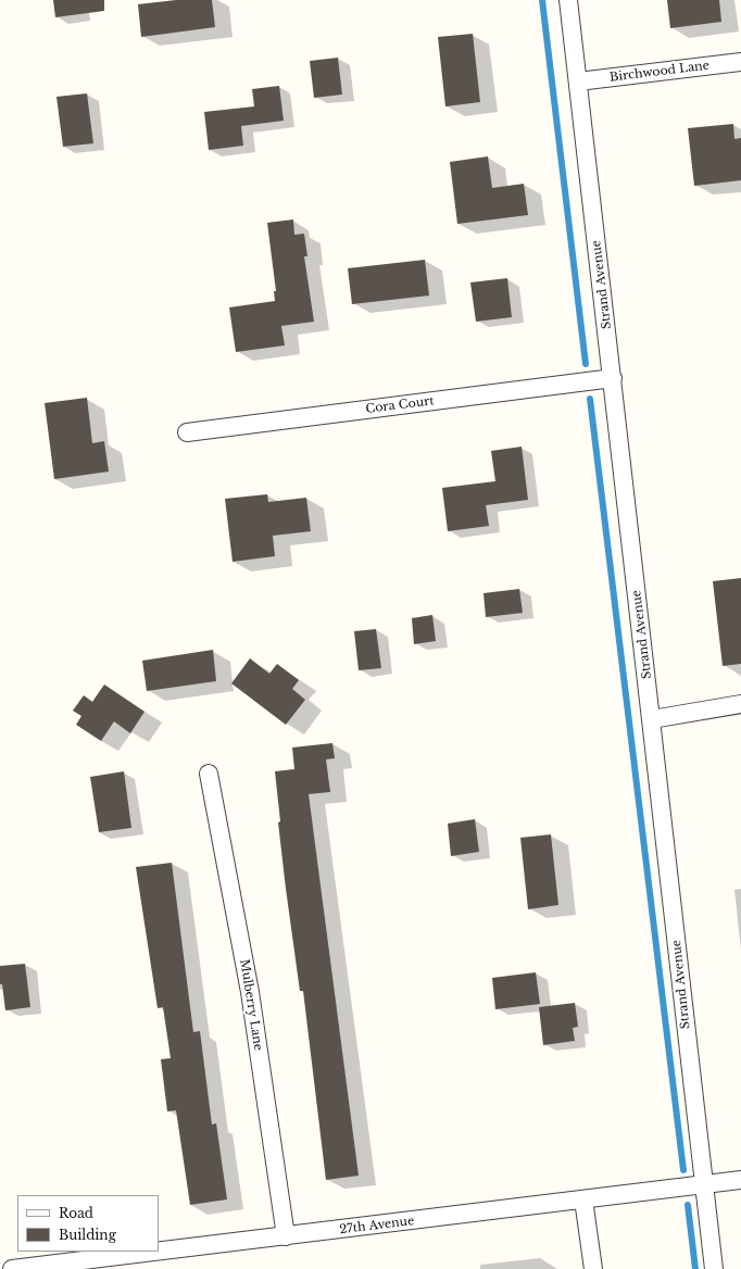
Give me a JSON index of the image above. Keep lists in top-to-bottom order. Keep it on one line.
{"streets":{"street":["Birchwood Lane","Strand Avenue","Cora Court","Mulberry Lane","27th Avenue"]},"crossings":[["Birchwood Lane","Strand Avenue"],["Strand Avenue","Cora Court"],["Strand Avenue","27th Avenue"],["Mulberry Lane","27th Avenue"]],"legend":["Road","Building"]}
